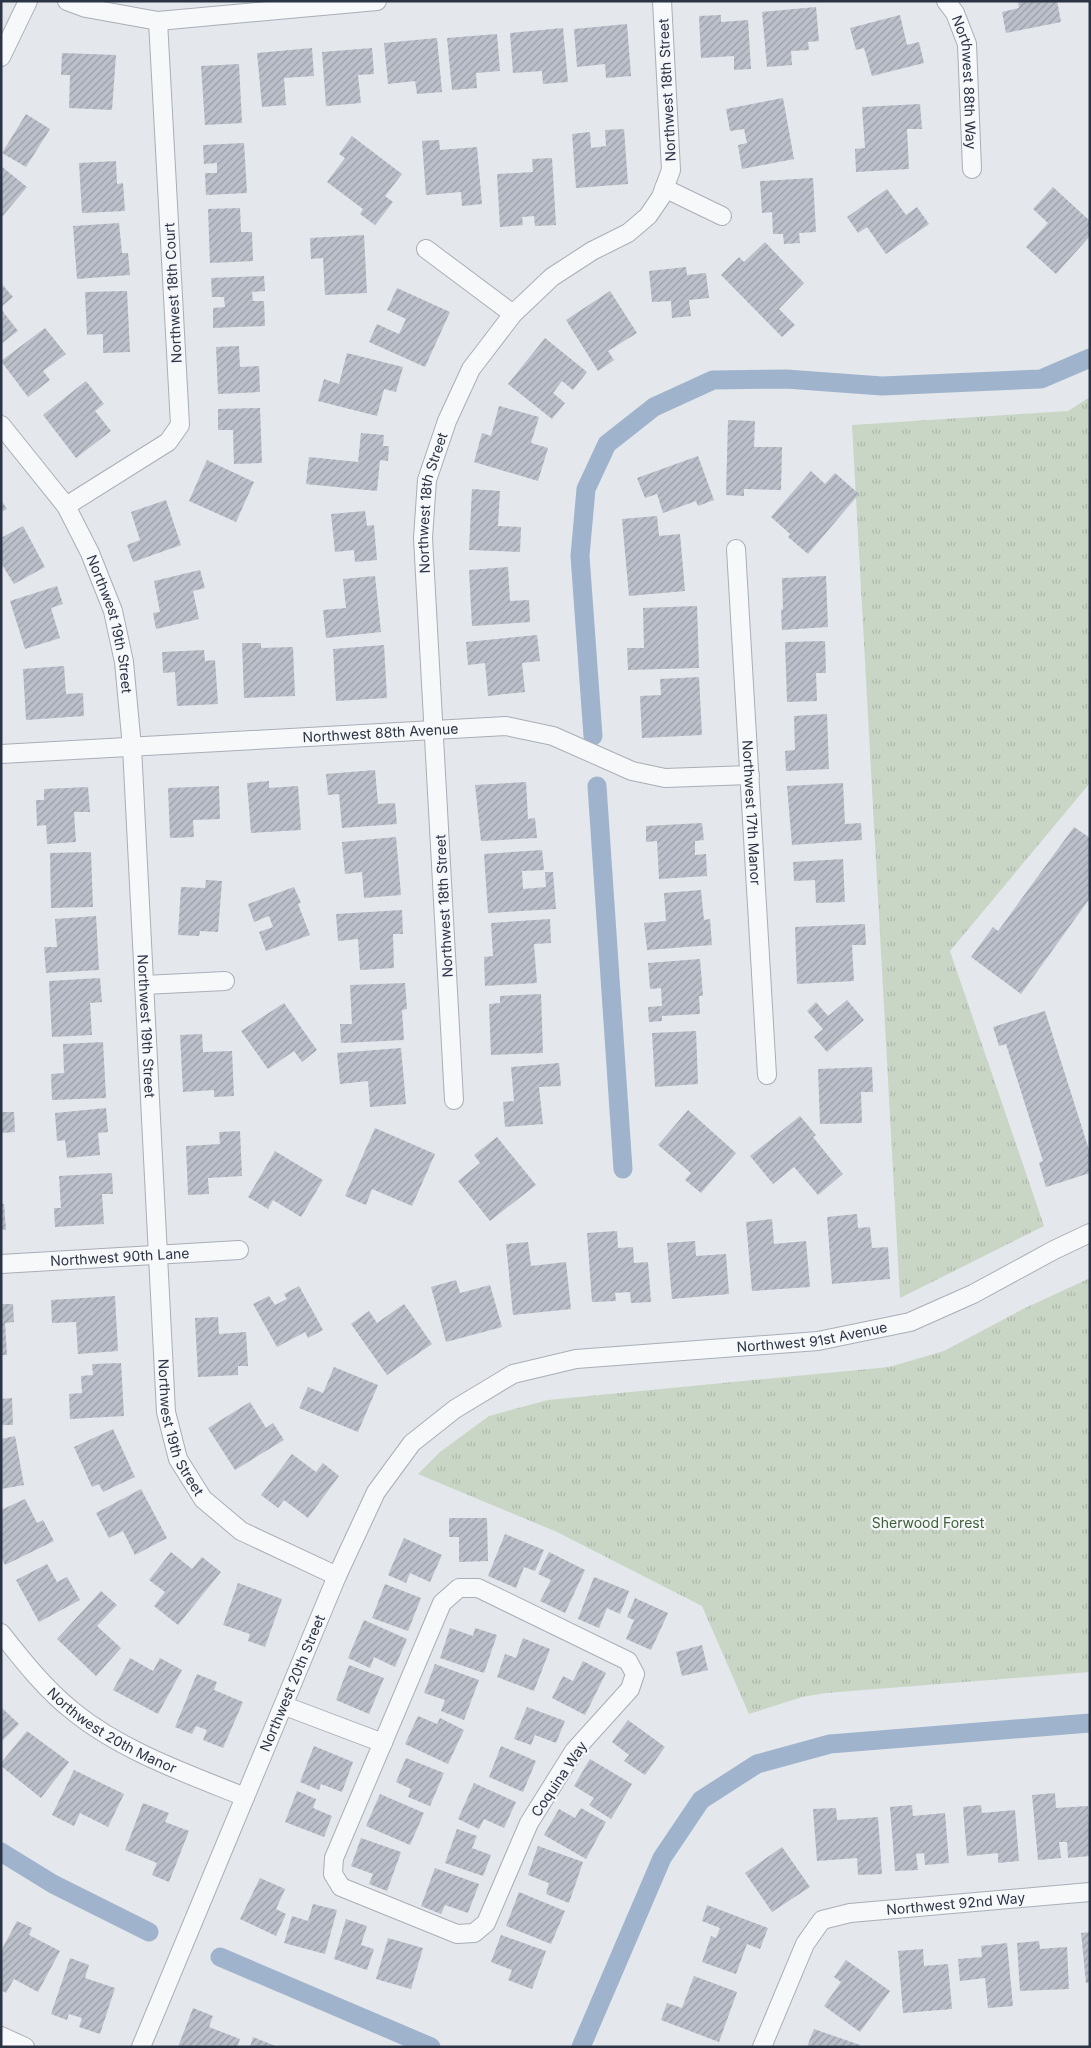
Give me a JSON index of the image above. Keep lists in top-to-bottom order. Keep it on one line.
{"streets":{"street":["Northwest 88th Way","Northwest 18th Street","Northwest 18th Court","Northwest 19th Street","Northwest 88th Avenue","Northwest 17th Manor","Northwest 90th Lane","Northwest 91st Avenue","Northwest 20th Street","Northwest 20th Manor","Coquina Way","Northwest 92nd Way"]},"crossings":[["Northwest 18th Street","Northwest 88th Avenue"],["Northwest 18th Court","Northwest 19th Street"],["Northwest 19th Street","Northwest 88th Avenue"],["Northwest 19th Street","Northwest 90th Lane"],["Northwest 19th Street","Northwest 20th Street"],["Northwest 88th Avenue","Northwest 17th Manor"],["Northwest 91st Avenue","Northwest 20th Street"],["Northwest 20th Street","Northwest 20th Manor"]],"parks":["Sherwood Forest"]}
